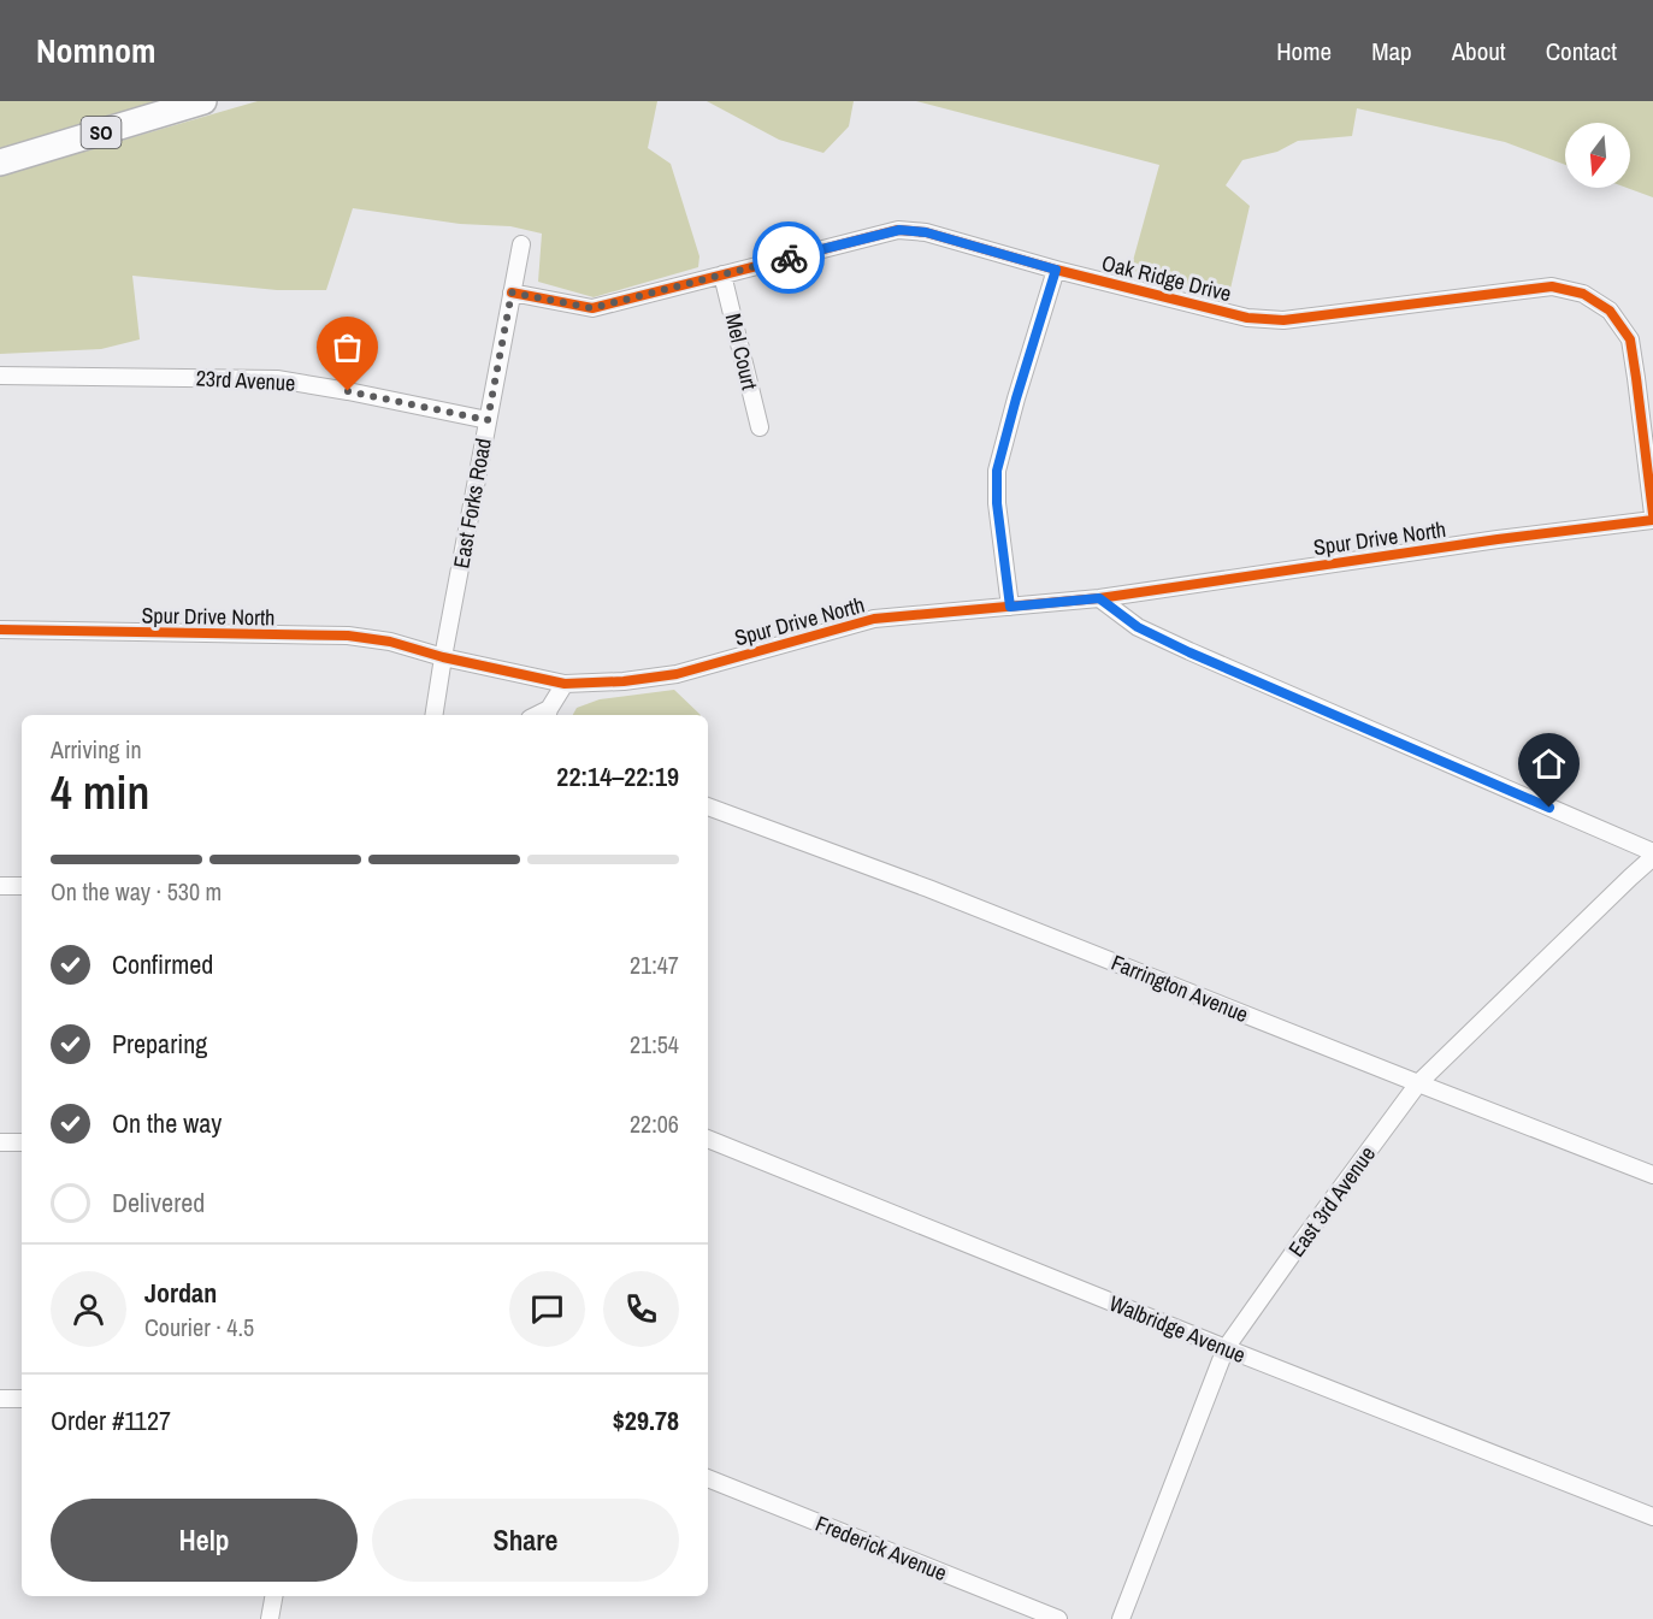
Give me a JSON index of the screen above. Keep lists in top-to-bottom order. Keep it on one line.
{"streets":{"highway":["SO"],"street":["Oak Ridge Drive","Mel Court","23rd Avenue","East Forks Road","Spur Drive North","Farrington Avenue","East 3rd Avenue","Walbridge Avenue","Frederick Avenue"]},"crossings":[["Oak Ridge Drive","Mel Court"],["Oak Ridge Drive","East Forks Road"],["Oak Ridge Drive","Spur Drive North"],["23rd Avenue","East Forks Road"],["East Forks Road","Spur Drive North"],["Farrington Avenue","East 3rd Avenue"],["East 3rd Avenue","Walbridge Avenue"]],"north":"bottom","page":{"header":"Nomnom","nav":["Home","Map","About","Contact"],"heading":["4 min","Arriving in","22:14–22:19"],"panel":["Jordan","Courier · 4.5","Order #1127","$29.78"],"bar":"On the way · 530 m","list":[["Confirmed","21:47"],["Preparing","21:54"],["On the way","22:06"],"Delivered"],"buttons":["Help","Share"]}}
